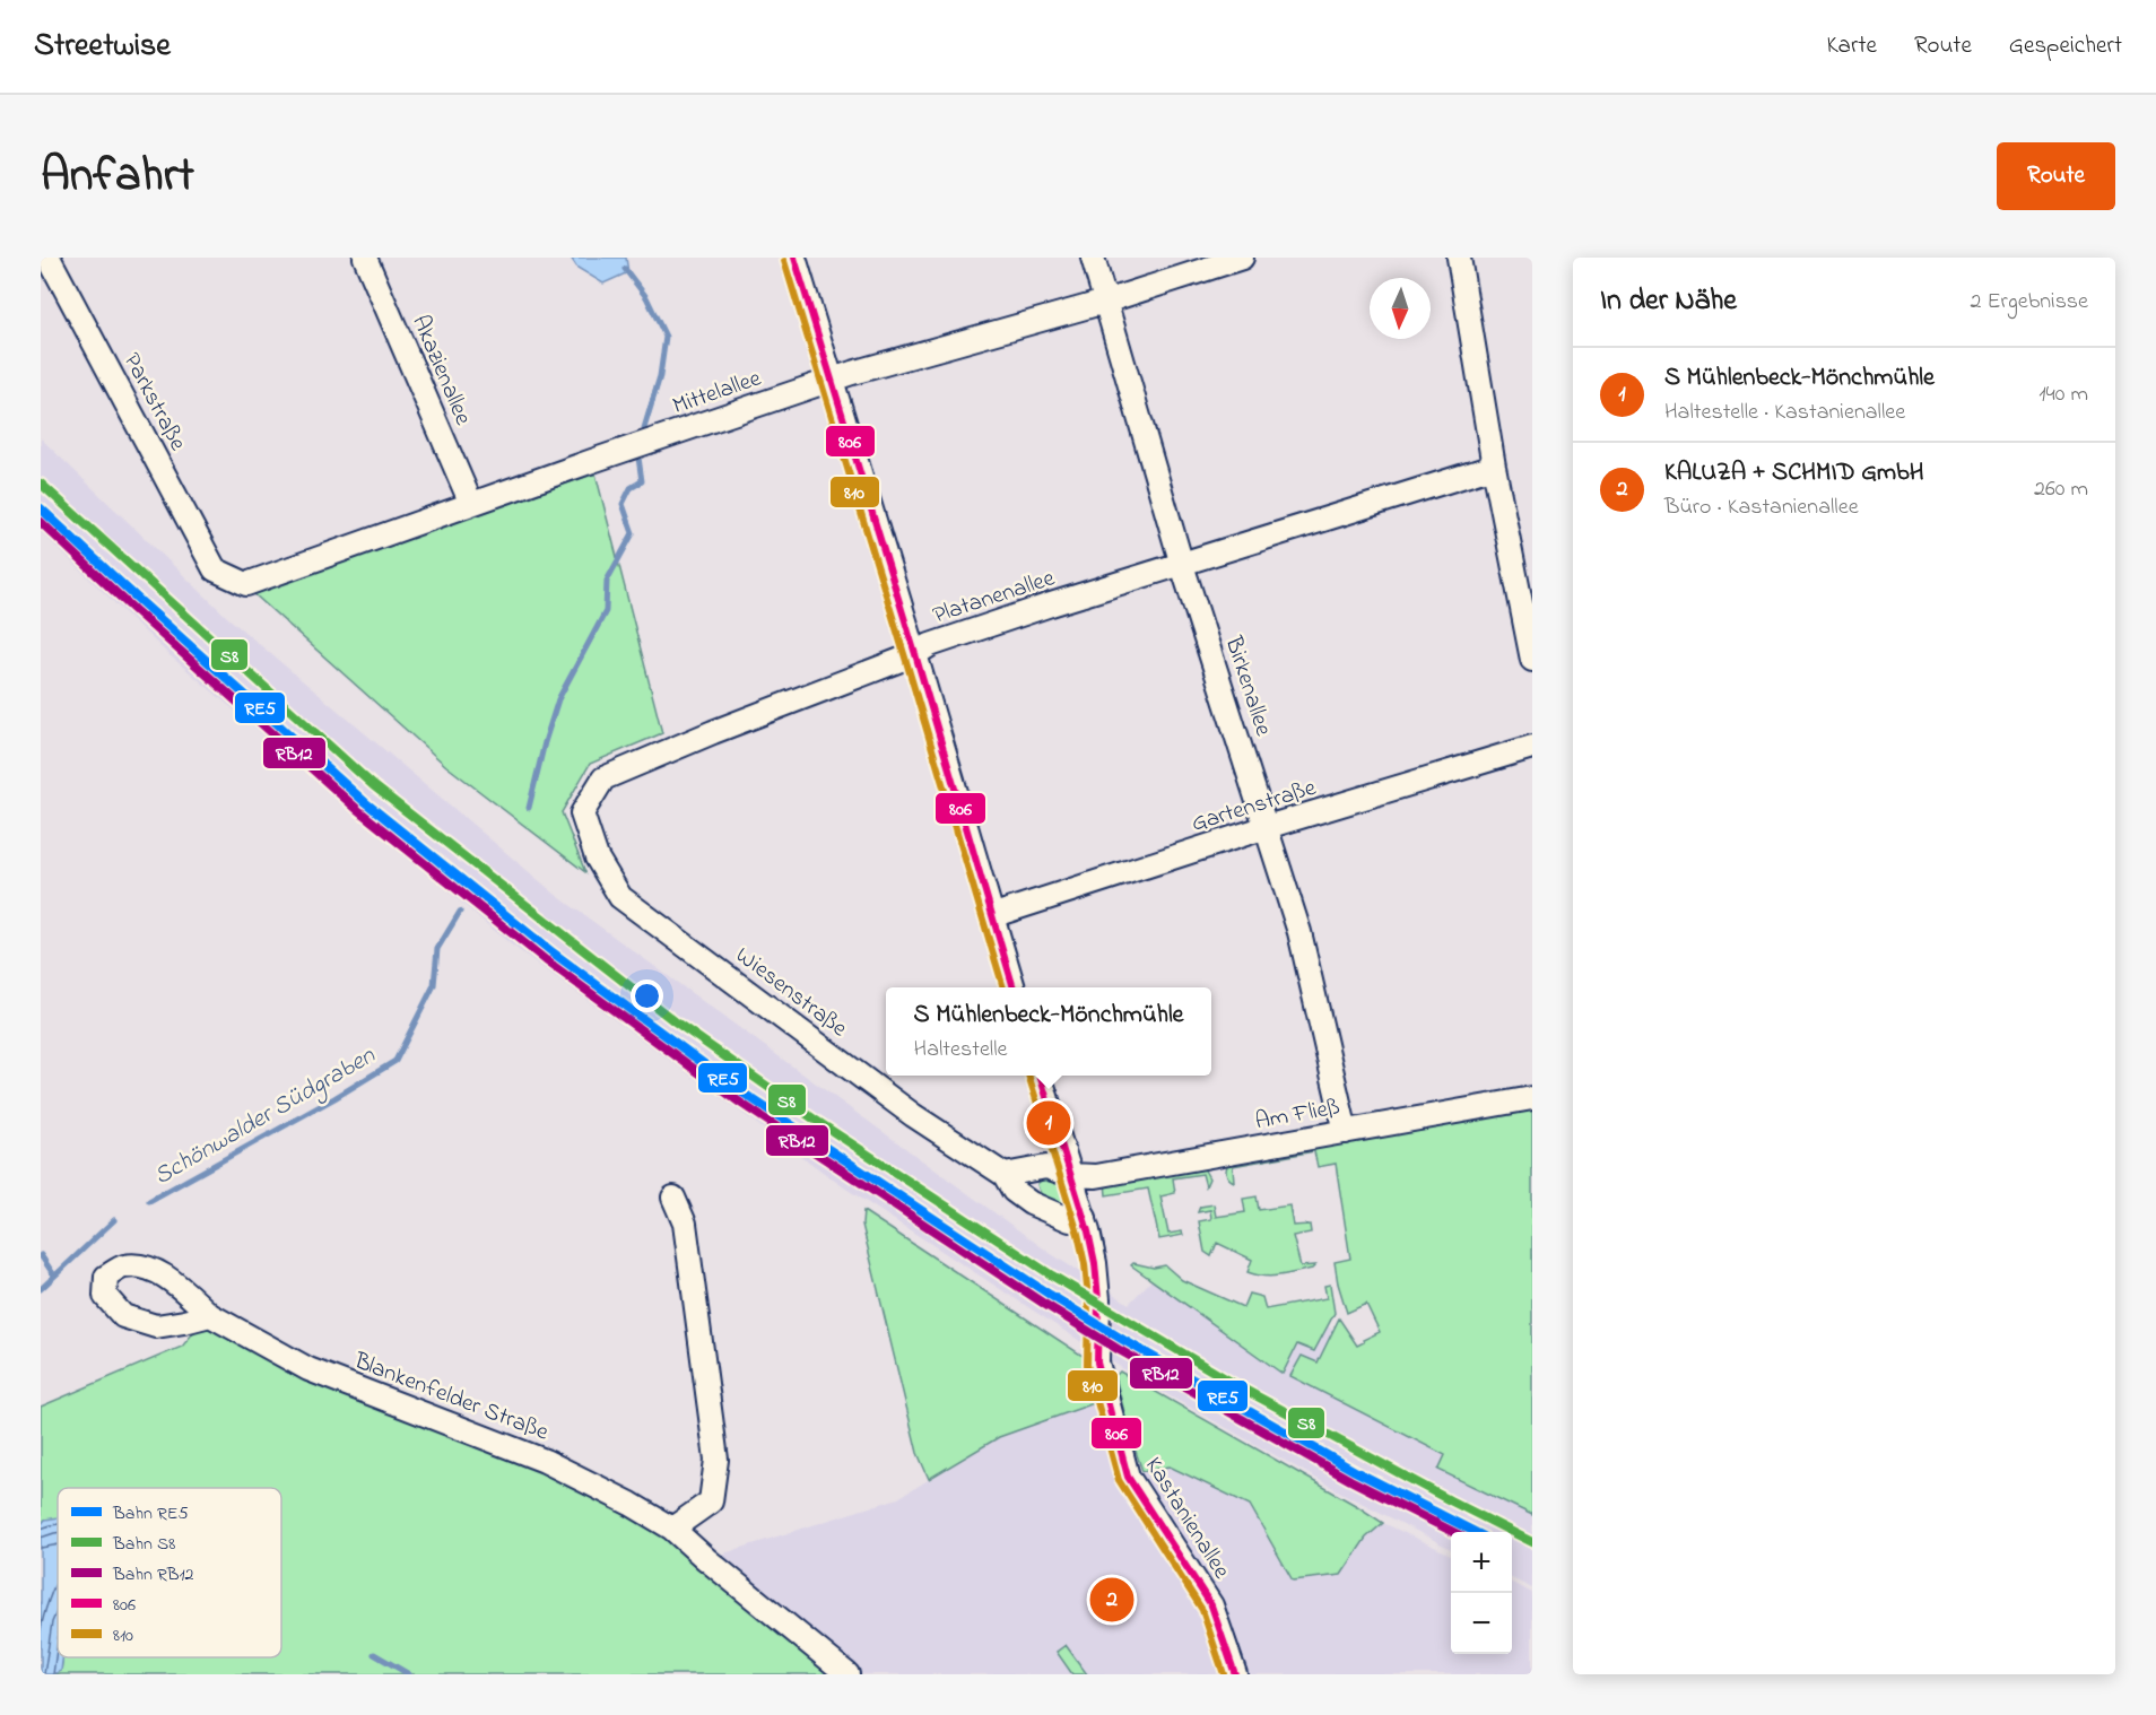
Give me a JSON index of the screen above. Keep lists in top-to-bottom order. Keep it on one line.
{"streets":{"street":["Akazienallee","Mittelallee","Parkstraße","Platanenallee","Birkenallee","Gartenstraße","Wiesenstraße","Am Fließ","Blankenfelder Straße","Kastanienallee"]},"crossings":[["Akazienallee","Mittelallee"],["Mittelallee","Parkstraße"],["Mittelallee","Birkenallee"],["Platanenallee","Birkenallee"],["Platanenallee","Wiesenstraße"],["Birkenallee","Gartenstraße"],["Birkenallee","Am Fließ"],["Wiesenstraße","Kastanienallee"],["Am Fließ","Kastanienallee"]],"water":["Schönwalder Südgraben"],"lines":["transit line 806","transit line 810","rail line S8","rail line RE5","rail line RB12"],"legend":["Bahn RE5","Bahn S8","Bahn RB12","806","810"],"north":"bottom","page":{"header":"Streetwise","nav":["Karte","Route","Gespeichert"],"title":"Anfahrt","buttons":"Route","heading":["In der Nähe","2 Ergebnisse"],"list":[{"mark":"1","name":"S Mühlenbeck-Mönchmühle","note":"Haltestelle · Kastanienallee","value":"140 m"},{"mark":"2","name":"KALUZA + SCHMID GmbH","note":"Büro · Kastanienallee","value":"260 m"}],"popup":["S Mühlenbeck-Mönchmühle","Haltestelle"],"pins":["1","2"],"map_buttons":["+","−"]}}
